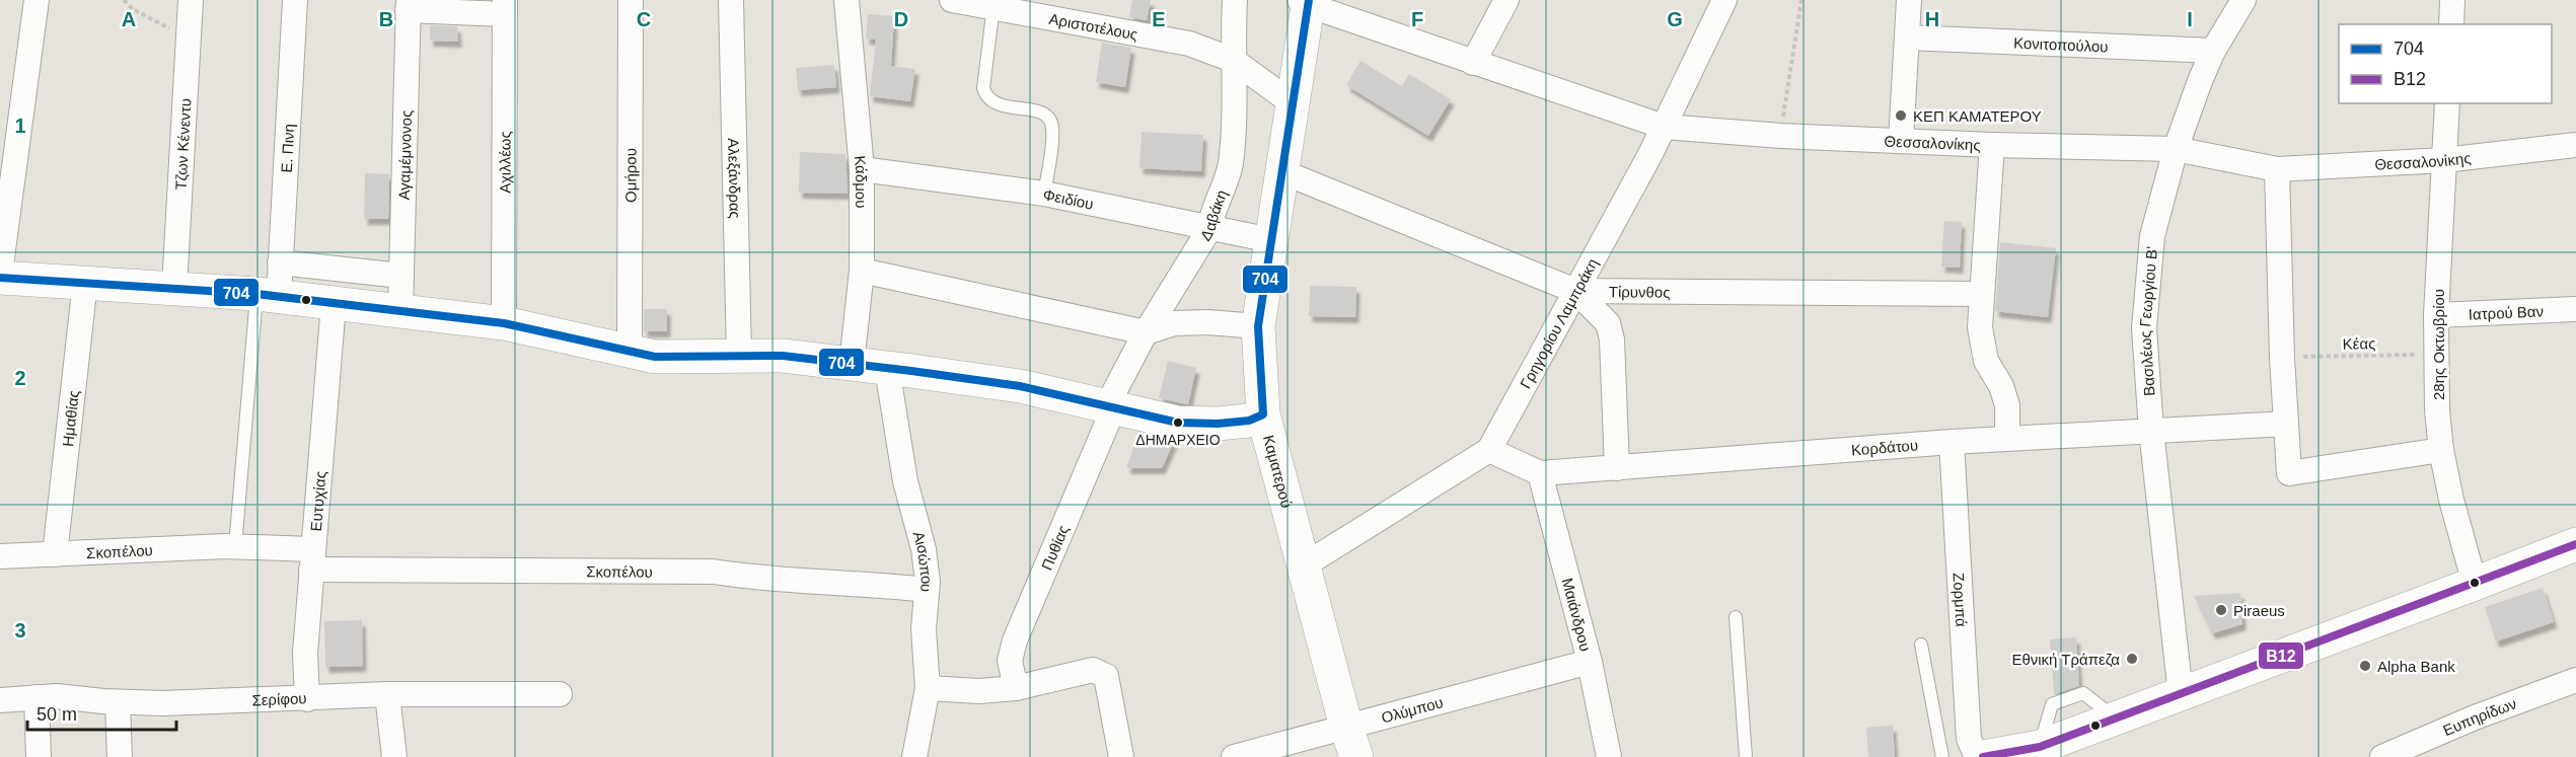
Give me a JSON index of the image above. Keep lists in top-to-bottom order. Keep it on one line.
{"streets":{"street":["Αριστοτέλους","Κονιτοπούλου","Θεσσαλονίκης","Τζων Κένεντυ","Ε. Πινη","Αγαμέμνονος","Αχιλλέως","Ομήρου","Αλεξάνδρας","Κάδμου","Φειδίου","Δαβάκη","Τίρυνθος","Ιατρού Βαν","Βασιλέως Γεωργίου Β'","Γρηγορίου Λαμπράκη","28ης Οκτωβρίου","Ημαθίας","Κορδάτου","Καματερού","Ευτυχίας","Πυθίας","Σκοπέλου","Αισώπου","Ζορμπά","Μαιάνδρου","Σερίφου","Ολύμπου","Ευπηρίδων"],"path":["Κέας"]},"crossings":[["Αριστοτέλους","Δαβάκη"],["Αριστοτέλους","Καματερού"],["Κονιτοπούλου","Βασιλέως Γεωργίου Β'"],["Θεσσαλονίκης","Βασιλέως Γεωργίου Β'"],["Θεσσαλονίκης","Γρηγορίου Λαμπράκη"],["Θεσσαλονίκης","28ης Οκτωβρίου"],["Θεσσαλονίκης","Καματερού"],["Κάδμου","Φειδίου"],["Φειδίου","Δαβάκη"],["Φειδίου","Καματερού"],["Δαβάκη","Πυθίας"],["Τίρυνθος","Γρηγορίου Λαμπράκη"],["Τίρυνθος","Καματερού"],["Ιατρού Βαν","28ης Οκτωβρίου"],["Βασιλέως Γεωργίου Β'","Κορδάτου"],["Γρηγορίου Λαμπράκη","Κορδάτου"],["Γρηγορίου Λαμπράκη","Καματερού"],["Κέας","28ης Οκτωβρίου"],["Ημαθίας","Σκοπέλου"],["Κορδάτου","Ζορμπά"],["Κορδάτου","Μαιάνδρου"],["Καματερού","Ολύμπου"],["Ευτυχίας","Σκοπέλου"],["Ευτυχίας","Σερίφου"],["Σκοπέλου","Αισώπου"],["Μαιάνδρου","Ολύμπου"]],"places":["ΚΕΠ ΚΑΜΑΤΕΡΟΥ","ΔΗΜΑΡΧΕΙΟ","Piraeus","Εθνική Τράπεζα","Alpha Bank"],"lines":["transit line 704","transit line Β12"],"legend":["704","Β12"],"scale_bar":"50 m","grid":{"columns":["A","B","C","D","E","F","G","H","I"],"rows":["1","2","3"]}}
